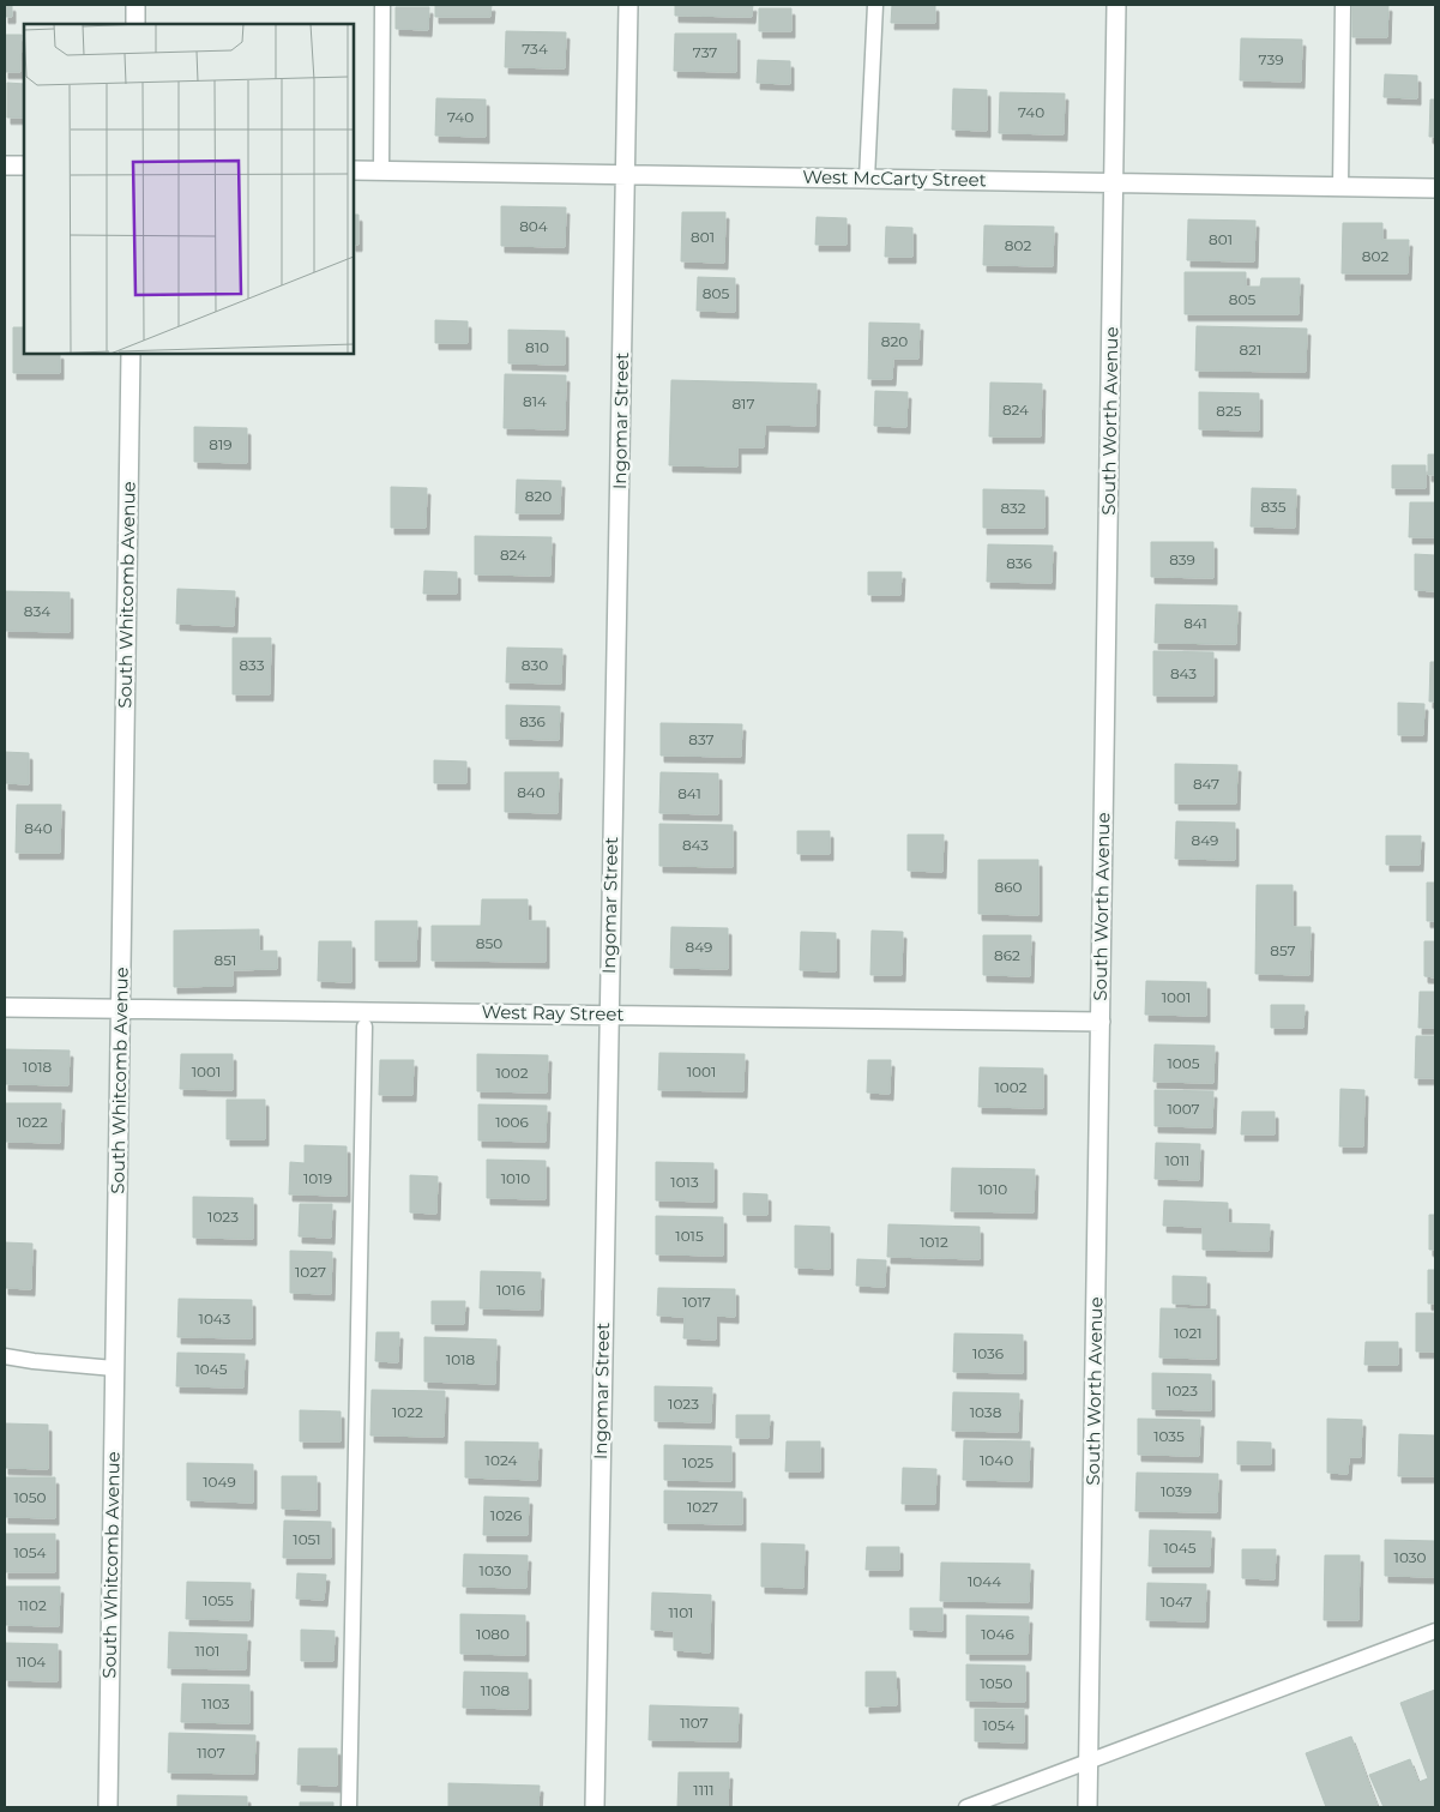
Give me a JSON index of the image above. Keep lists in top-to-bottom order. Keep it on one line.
{"streets":{"street":["West McCarty Street","Ingomar Street","South Worth Avenue","South Whitcomb Avenue","West Ray Street"]},"crossings":[["West McCarty Street","Ingomar Street"],["West McCarty Street","South Worth Avenue"],["Ingomar Street","West Ray Street"],["South Worth Avenue","West Ray Street"],["South Whitcomb Avenue","West Ray Street"]],"house_numbers":["734","737","739","740","740","804","801","801","802","802","805","805","820","810","821","814","817","824","825","819","820","835","832","824","839","836","834","841","833","830","843","836","837","847","840","841","840","849","843","860","850","849","857","862","851","1001","1005","1018","1001","1001","1002","1002","1007","1022","1006","1011","1019","1010","1013","1010","1023","1015","1012","1027","1016","1017","1043","1021","1036","1018","1045","1023","1023","1022","1038","1035","1024","1040","1025","1049","1039","1050","1027","1026","1051","1045","1054","1030","1030","1044","1055","1047","1102","1101","1080","1046","1101","1104","1050","1108","1103","1107","1054","1107","1111"]}
